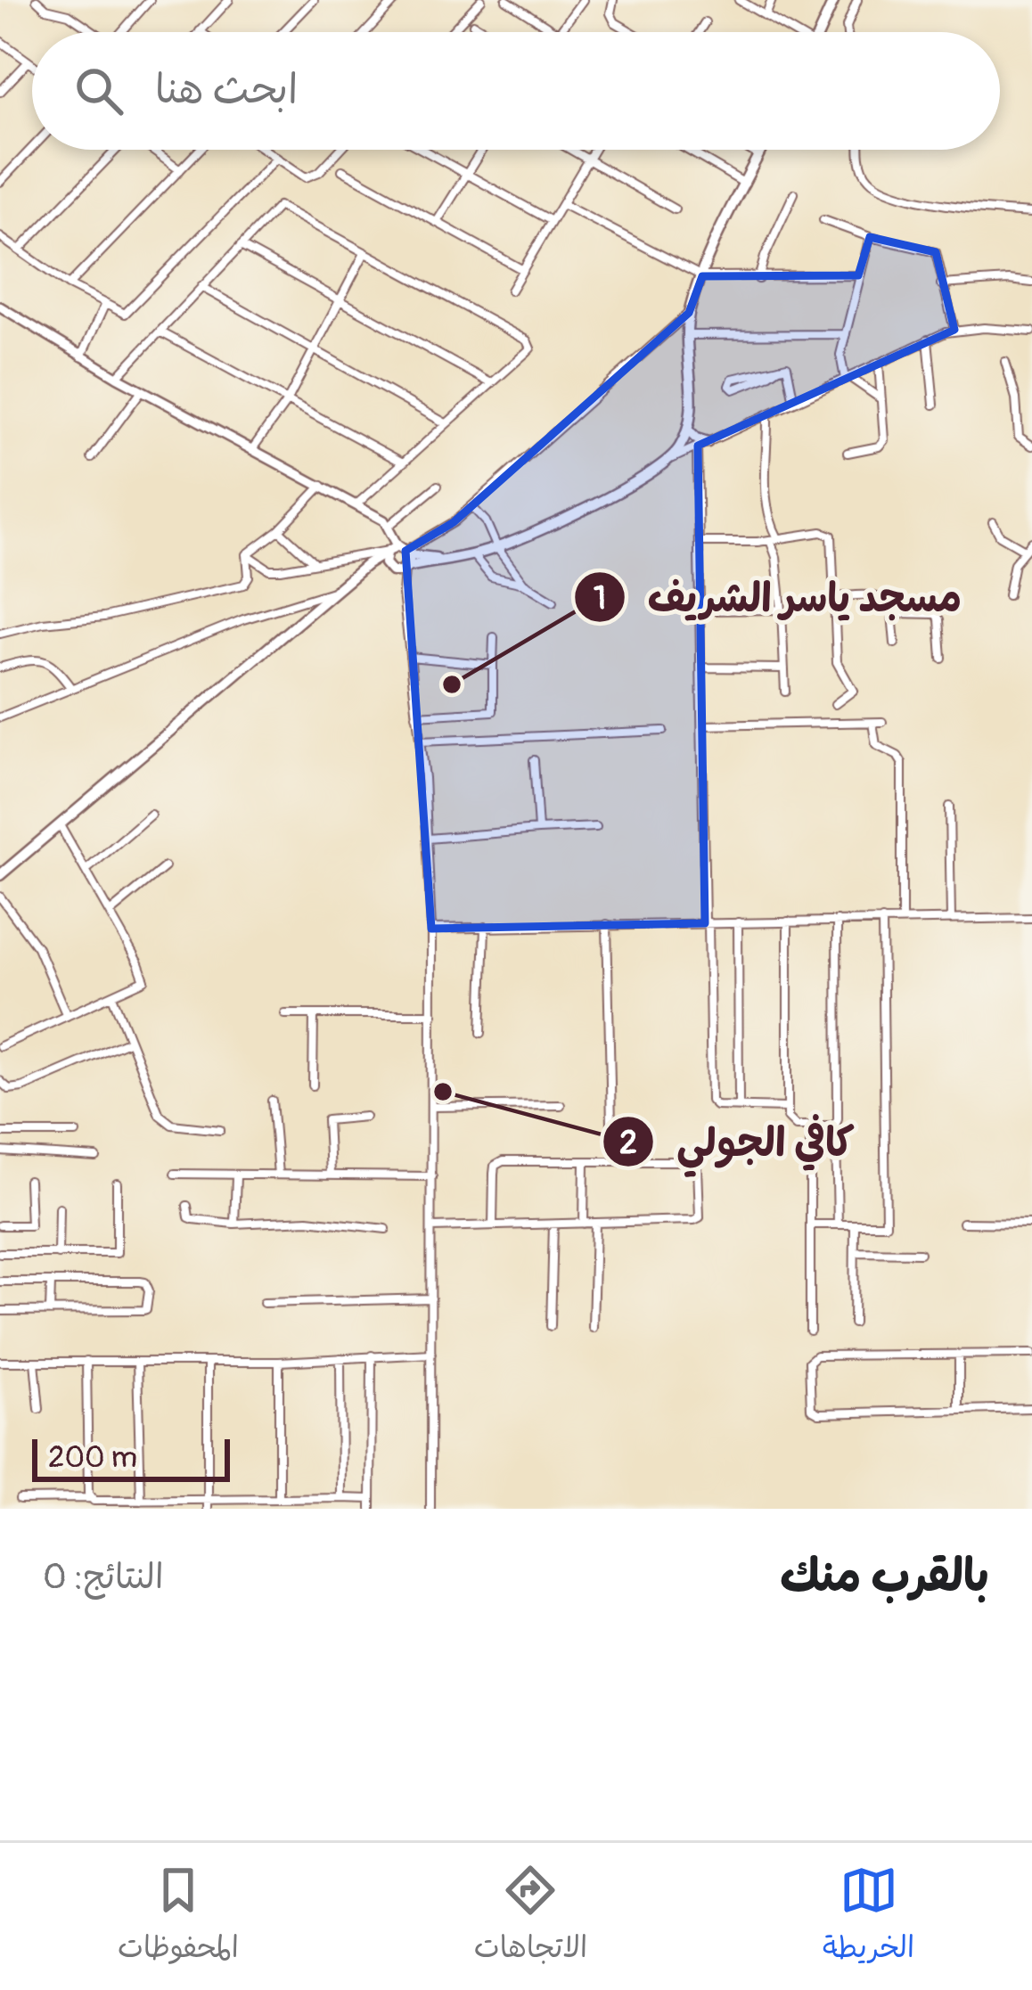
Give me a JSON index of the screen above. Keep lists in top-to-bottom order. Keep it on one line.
{"places":["مسجد ياسر الشريف","كافي الجولي"],"scale_bar":"200 m","page":{"search":"ابحث هنا","scale":"200 m","heading":["بالقرب منك","النتائج: 0"],"nav":["الخريطة","الاتجاهات","المحفوظات"]}}
